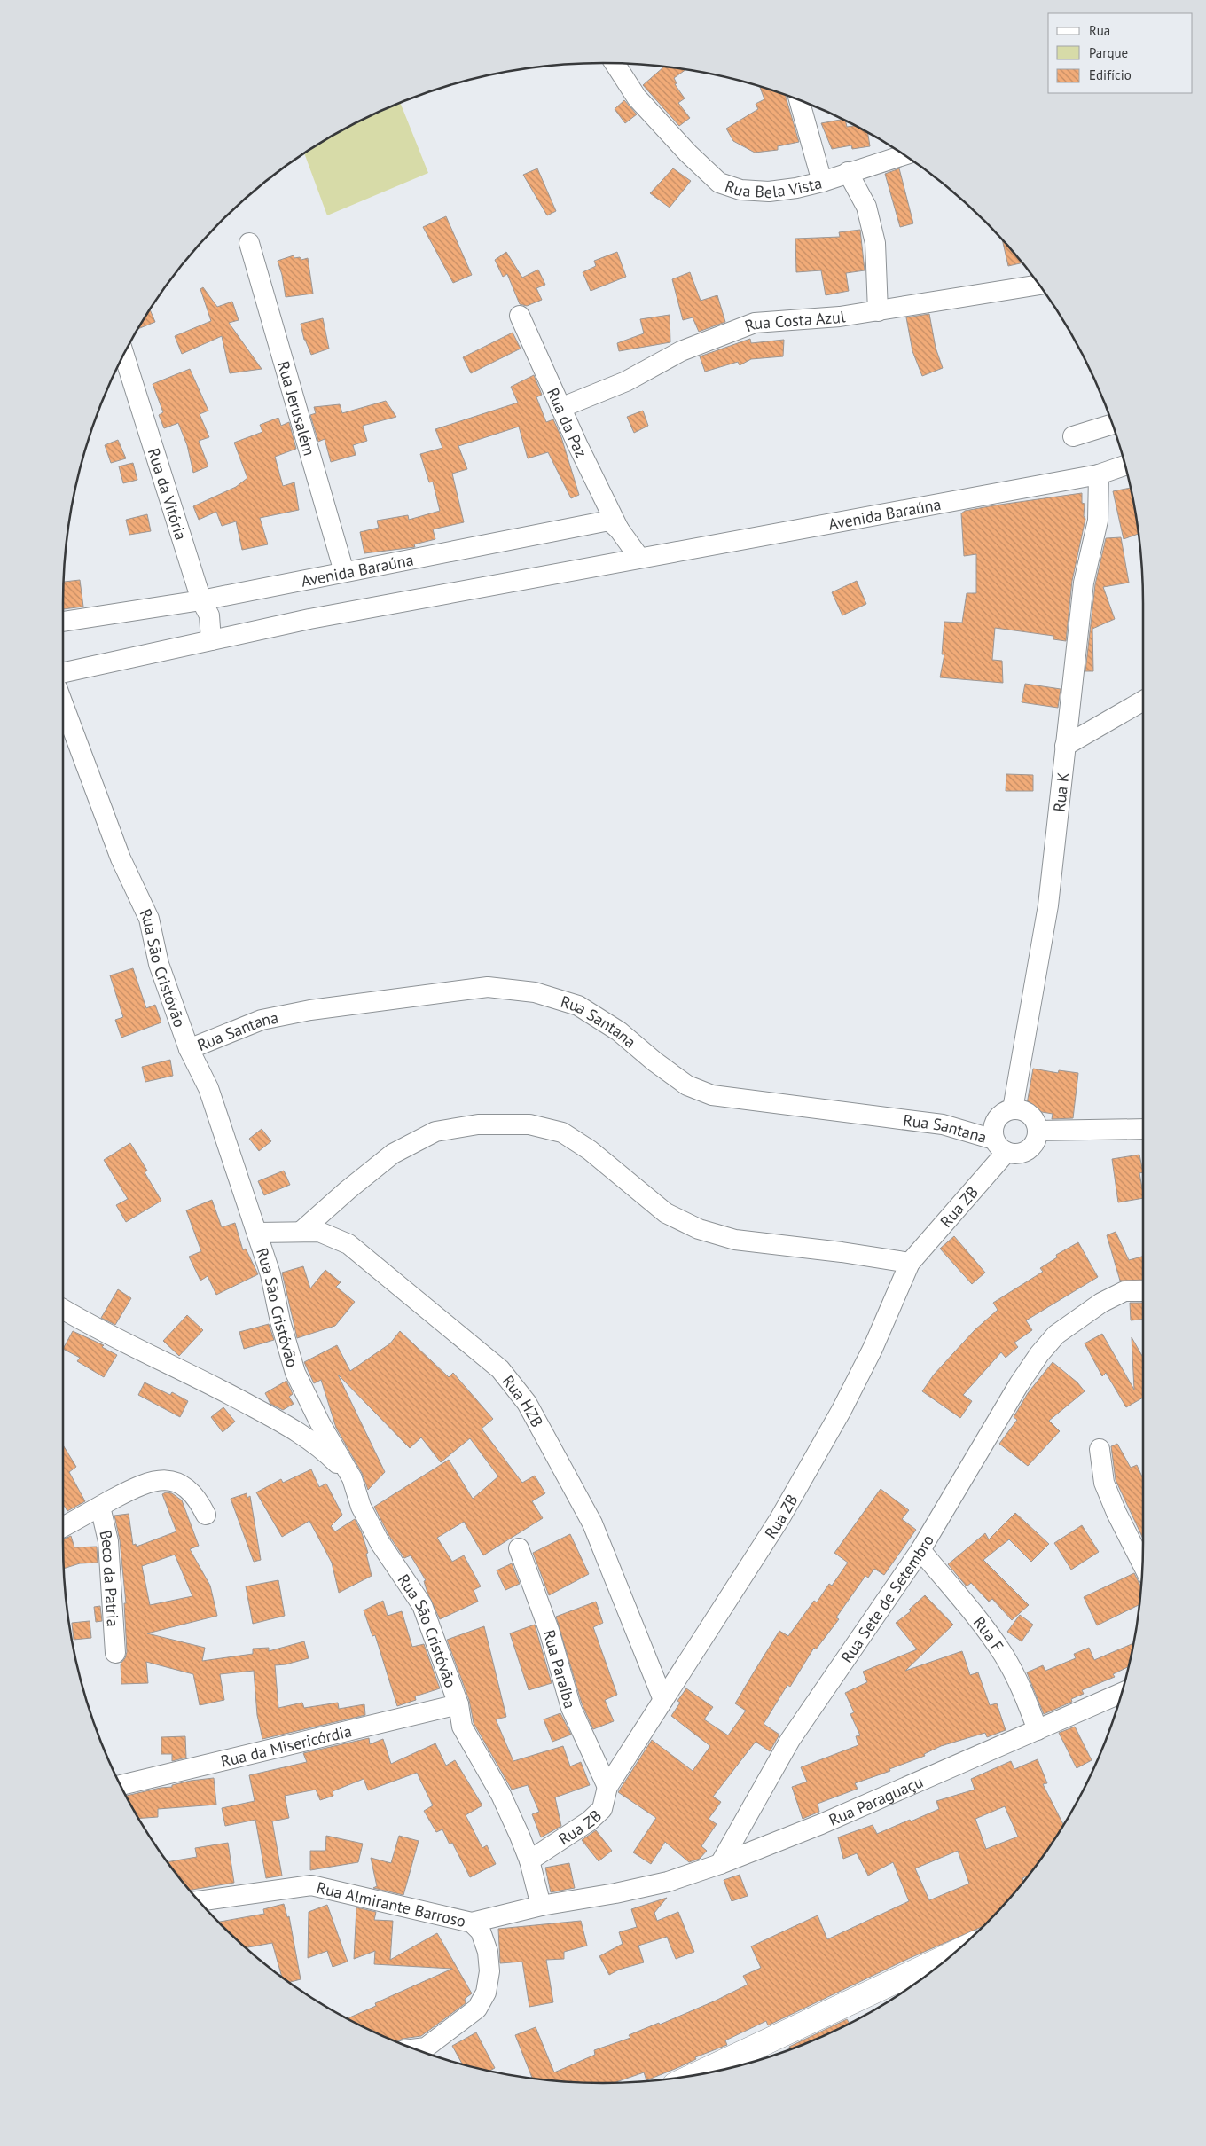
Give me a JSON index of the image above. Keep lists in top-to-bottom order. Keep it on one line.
{"streets":{"street":["Rua Bela Vista","Rua Costa Azul","Rua Jerusalém","Rua da Paz","Rua da Vitória","Avenida Baraúna","Rua K","Rua São Cristóvão","Rua Santana","Rua ZB","Rua HZB","Beco da Patria","Rua Sete de Setembro","Rua F","Rua Paraíba","Rua da Misericórdia","Rua Paraguaçu","Rua Almirante Barroso"]},"crossings":[["Rua Costa Azul","Rua da Paz"],["Rua Jerusalém","Avenida Baraúna"],["Rua da Paz","Avenida Baraúna"],["Rua da Vitória","Avenida Baraúna"],["Avenida Baraúna","Rua K"],["Rua K","Rua Santana"],["Rua K","Rua ZB"],["Rua São Cristóvão","Rua Santana"],["Rua São Cristóvão","Rua ZB"],["Rua São Cristóvão","Rua HZB"],["Rua São Cristóvão","Rua da Misericórdia"],["Rua São Cristóvão","Rua Almirante Barroso"],["Rua Santana","Rua ZB"],["Rua ZB","Rua HZB"],["Rua ZB","Rua Paraíba"],["Rua Sete de Setembro","Rua F"],["Rua Sete de Setembro","Rua Paraguaçu"],["Rua F","Rua Paraguaçu"],["Rua Paraguaçu","Rua Almirante Barroso"]],"legend":["Rua","Parque","Edifício"]}
